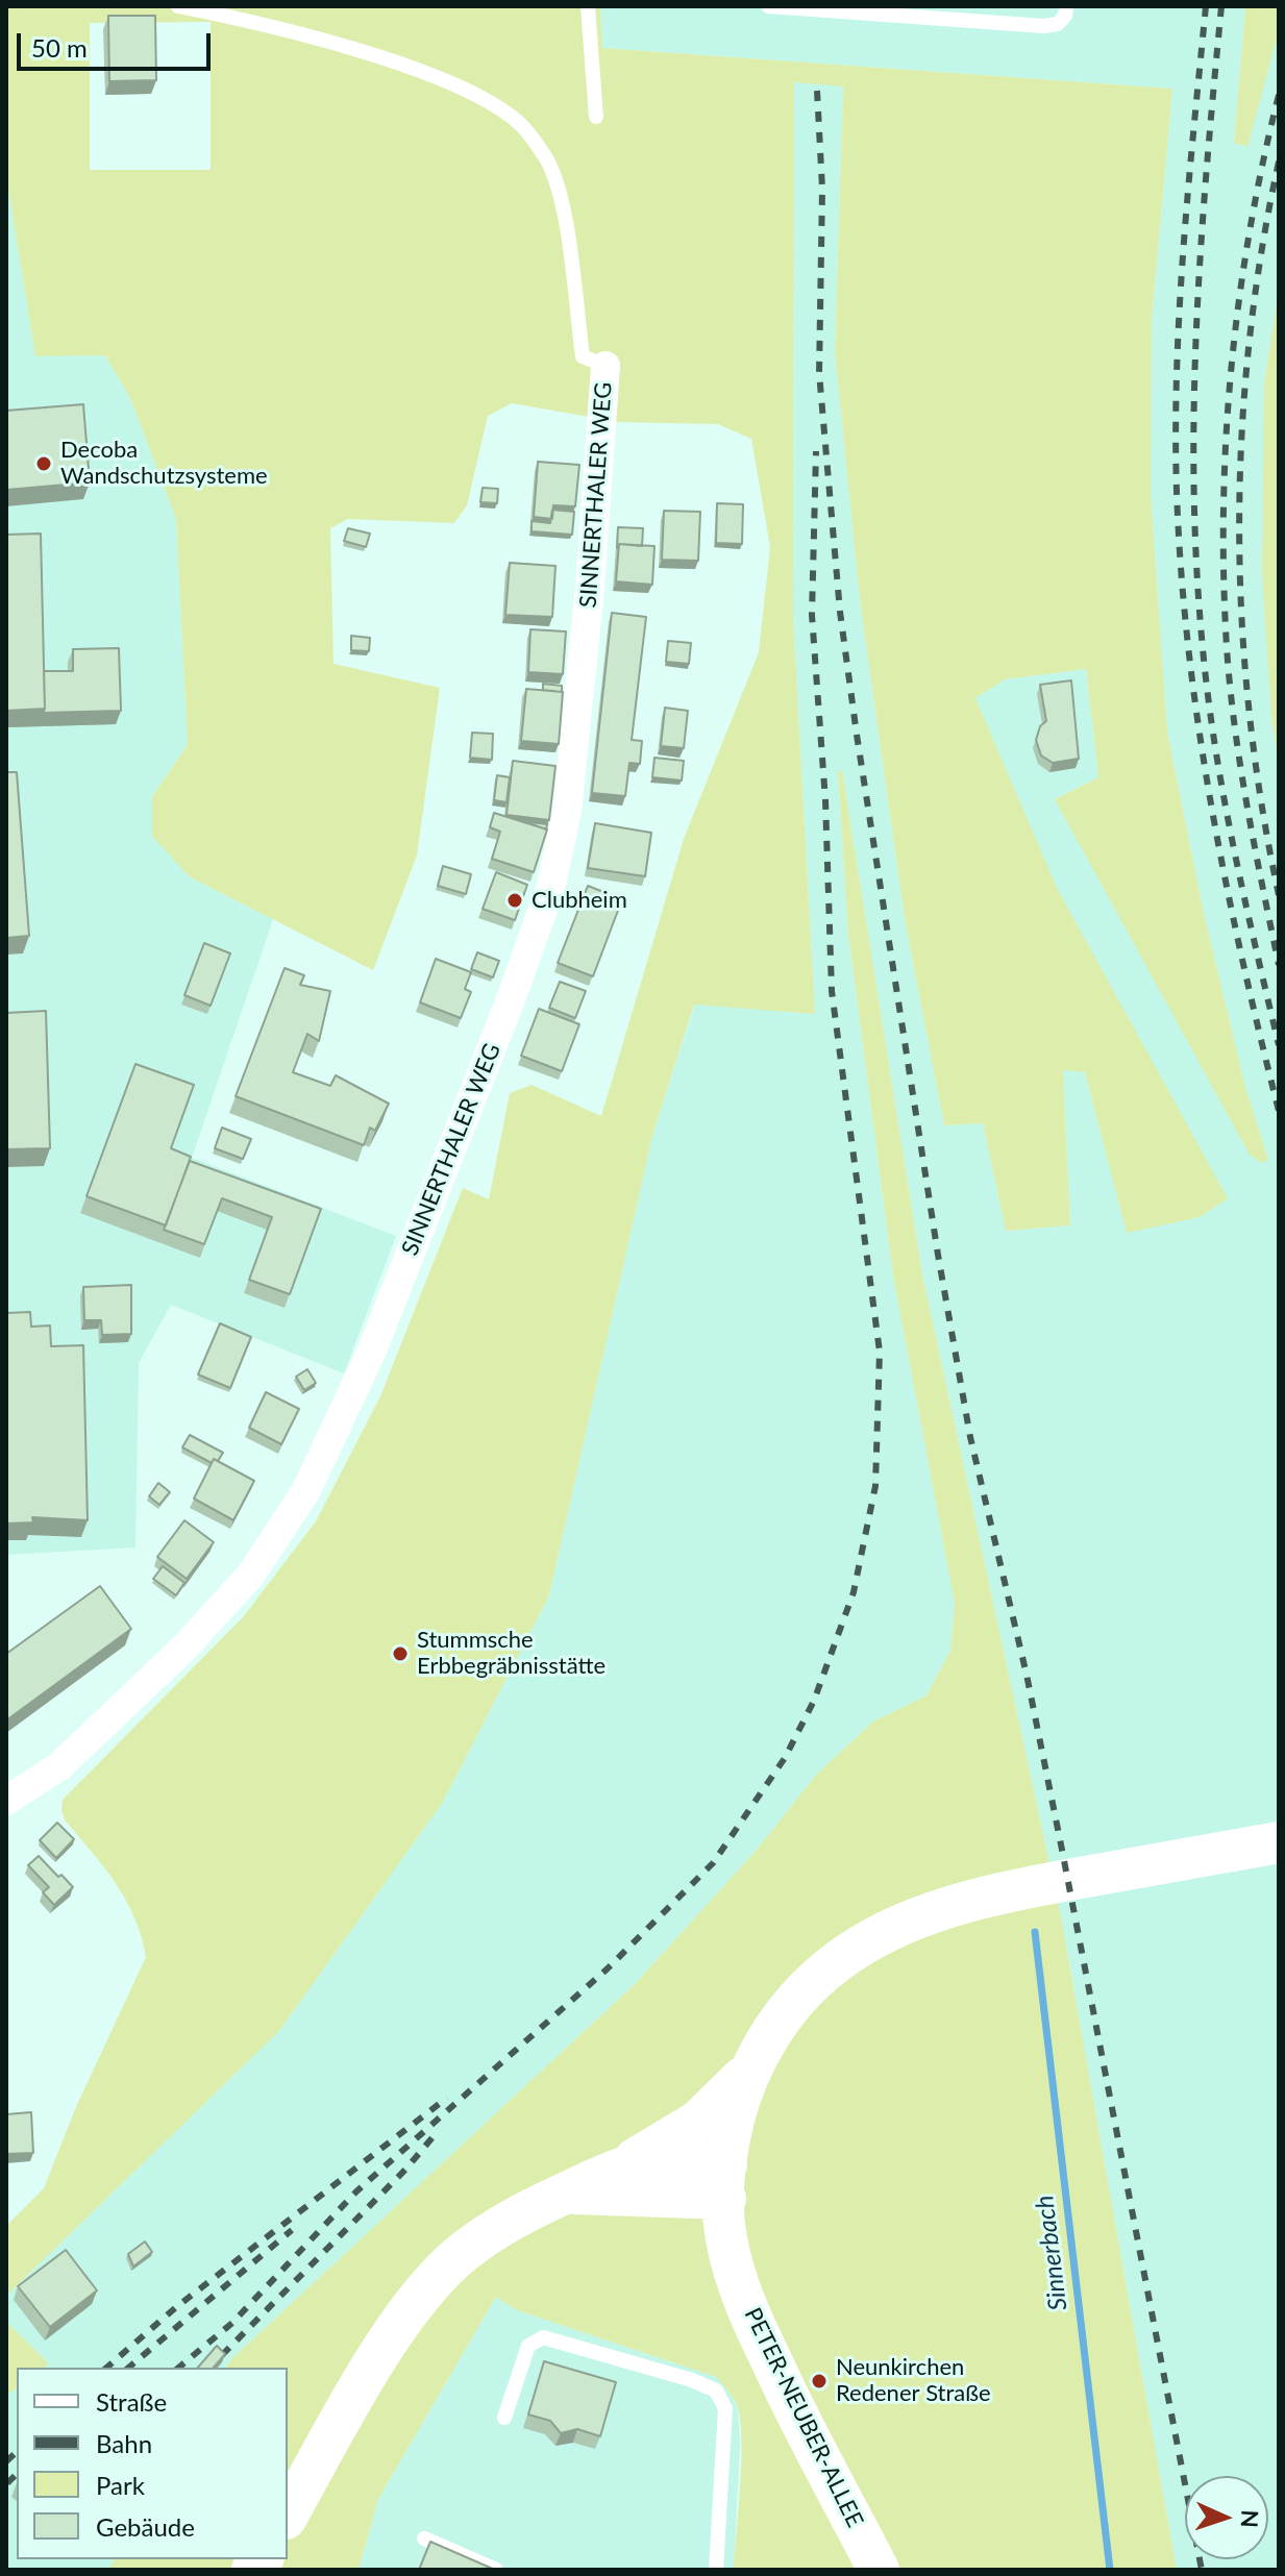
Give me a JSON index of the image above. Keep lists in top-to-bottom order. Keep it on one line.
{"streets":{"main road":["PETER-NEUBER-ALLEE"],"street":["SINNERTHALER WEG"]},"water":["Sinnerbach"],"places":["Decoba Wandschutzsysteme","Clubheim","Stummsche Erbbegräbnisstätte","Neunkirchen Redener Straße"],"legend":["Straße","Bahn","Park","Gebäude"],"scale_bar":"50 m","north":"right"}
